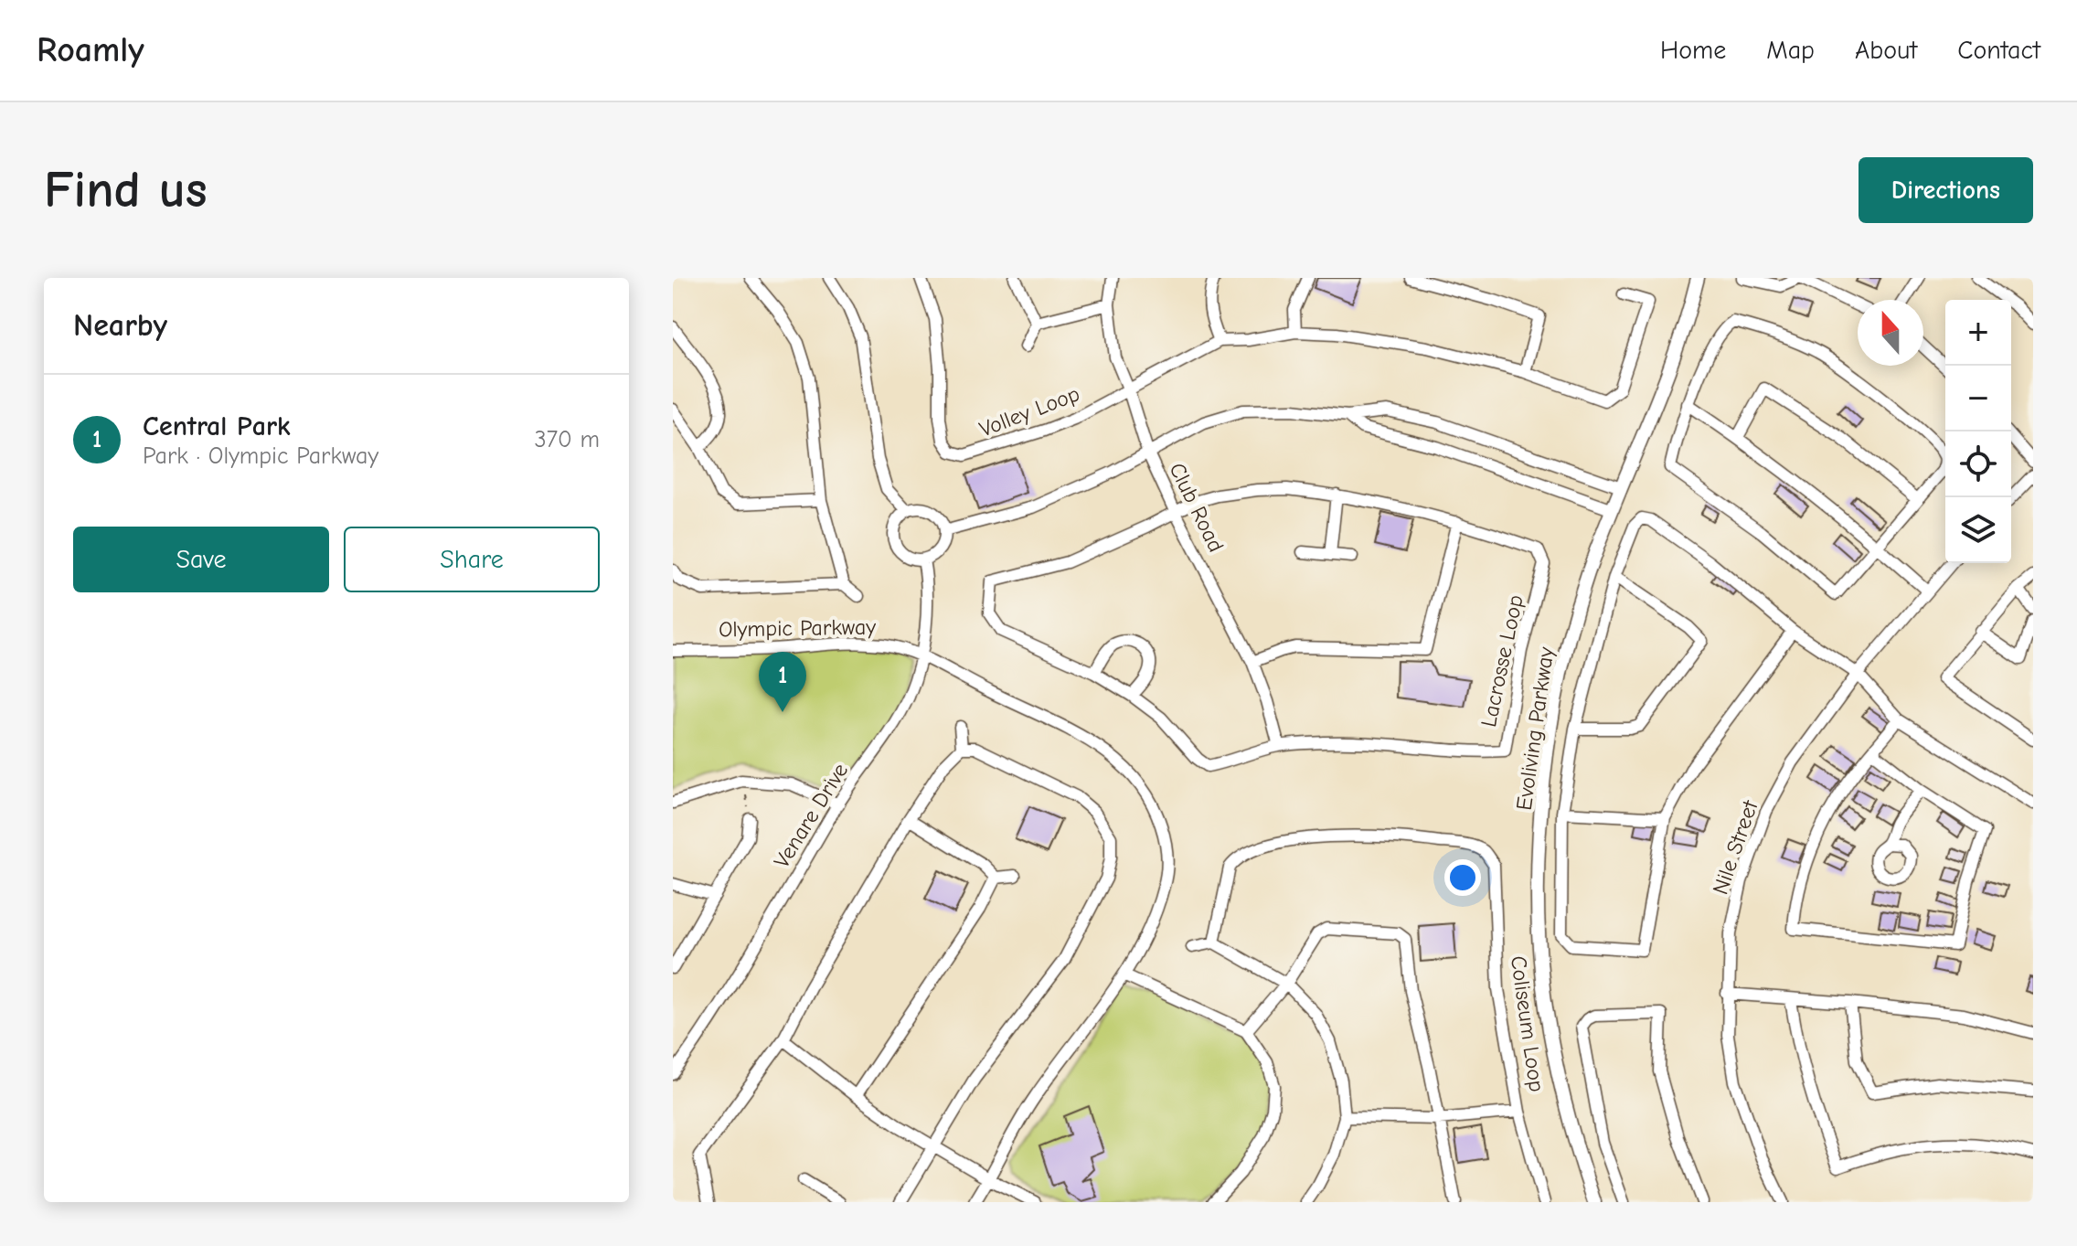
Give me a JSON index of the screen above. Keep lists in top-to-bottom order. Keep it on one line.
{"streets":{"street":["Volley Loop","Club Road","Olympic Parkway","Lacrosse Loop","Evoliving Parkway","Venare Drive","Nile Street","Coliseum Loop"]},"crossings":[["Volley Loop","Club Road"],["Club Road","Lacrosse Loop"],["Olympic Parkway","Venare Drive"]],"north":"top","page":{"header":"Roamly","nav":["Home","Map","About","Contact"],"buttons":["Directions",["Save","Share"]],"title":"Find us","heading":"Nearby","map_buttons":["+","−"],"list":[{"mark":"1","name":"Central Park","note":"Park · Olympic Parkway","value":"370 m"}],"pins":"1"}}
